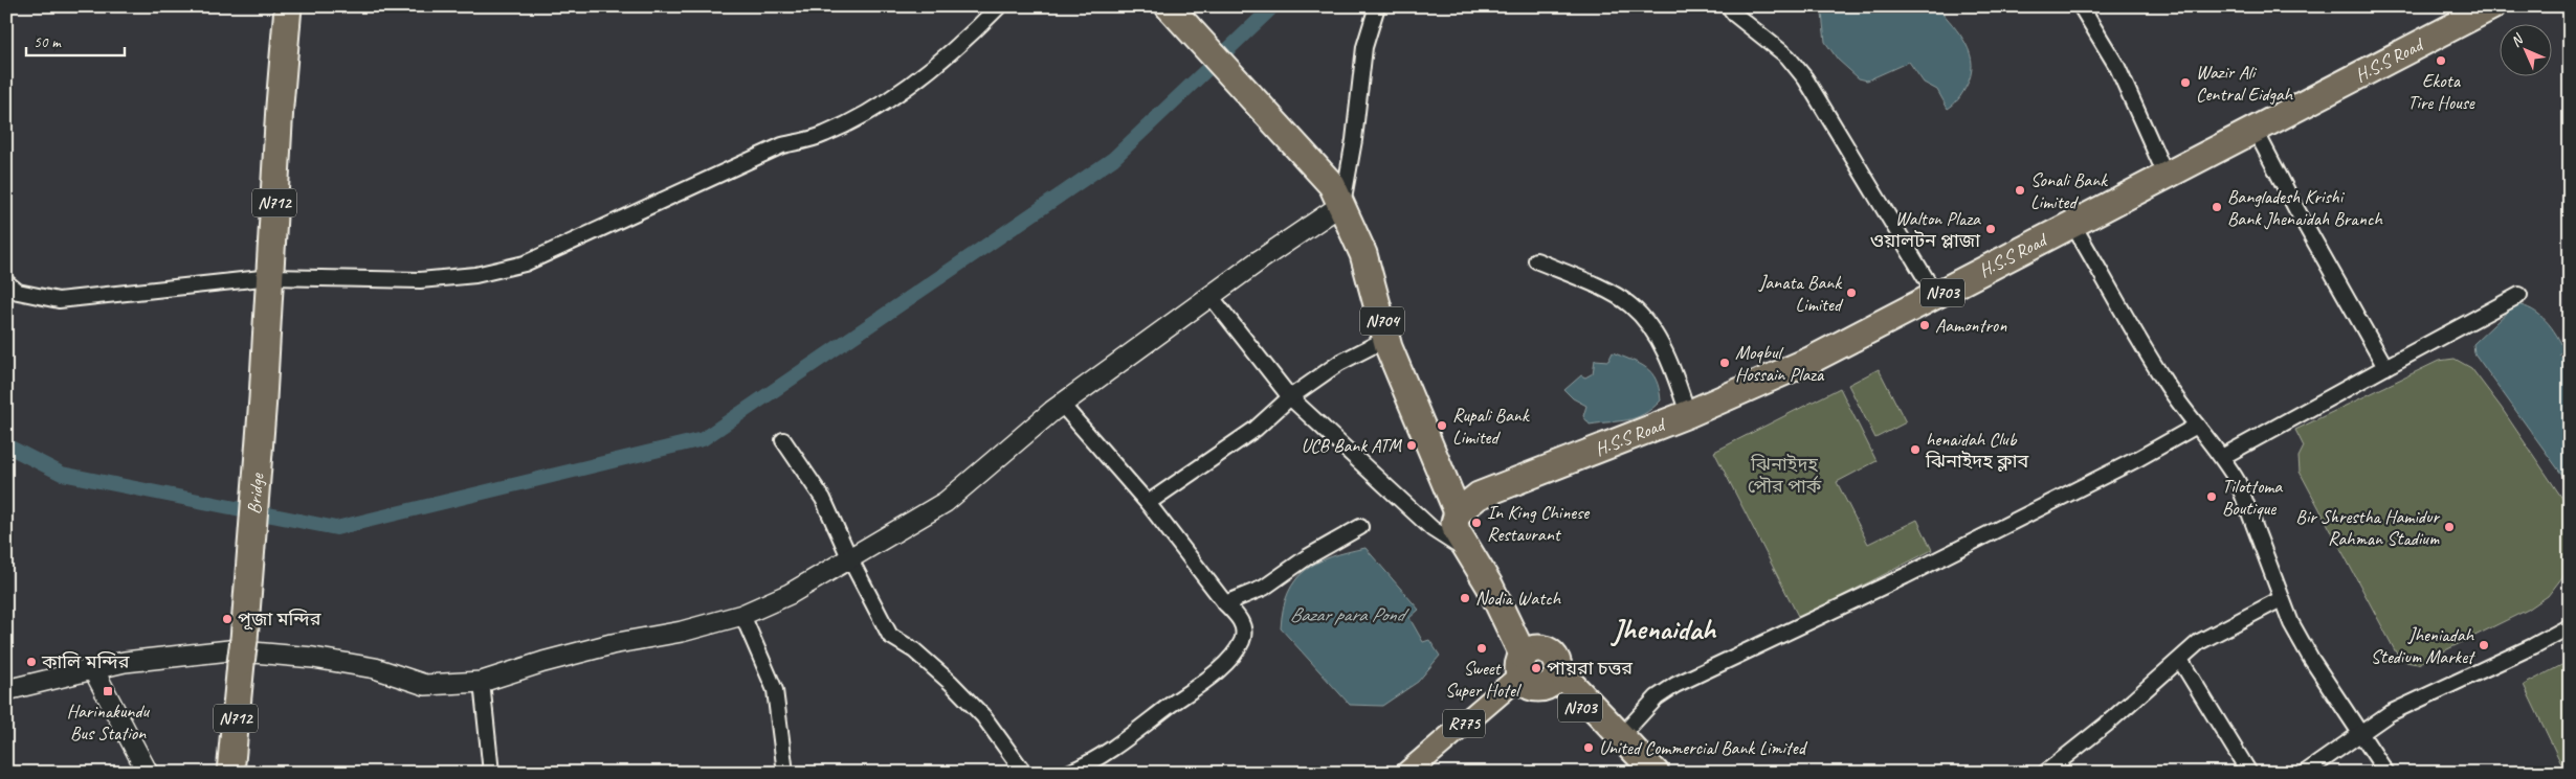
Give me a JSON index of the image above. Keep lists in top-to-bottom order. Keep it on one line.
{"streets":{"highway":["H.S.S Road","N712","N703","N704","Bridge"],"main road":["R775"]},"crossings":[["H.S.S Road","N703"],["H.S.S Road","N704"],["N712","Bridge"],["N703","N704"],["N703","R775"]],"districts":["Jhenaidah"],"water":["Bazar para Pond"],"parks":["ঝিনাইদহ পৌর পার্ক"],"places":{"other":["Ekota Tire House","Wazir Ali Central Eidgah","Sonali Bank Limited","Bangladesh Krishi Bank Jhenaidah Branch","Walton Plaza ওয়ালটন প্লাজা","Janata Bank Limited","Aamontron","Moqbul Hossain Plaza","Rupali Bank Limited","UCB Bank ATM","henaidah Club ঝিনাইদহ ক্লাব","Tilottoma Boutique","In King Chinese Restaurant","Bir Shrestha Hamidur Rahman Stadium","Nodia Watch","পূজা মন্দির","Jheniadah Stedium Market","Sweet Super Hotel","কালি মন্দির","পায়রা চত্তর","United Commercial Bank Limited"],"transit":["Harinakundu Bus Station"]},"scale_bar":"50 m","north":"top left"}
